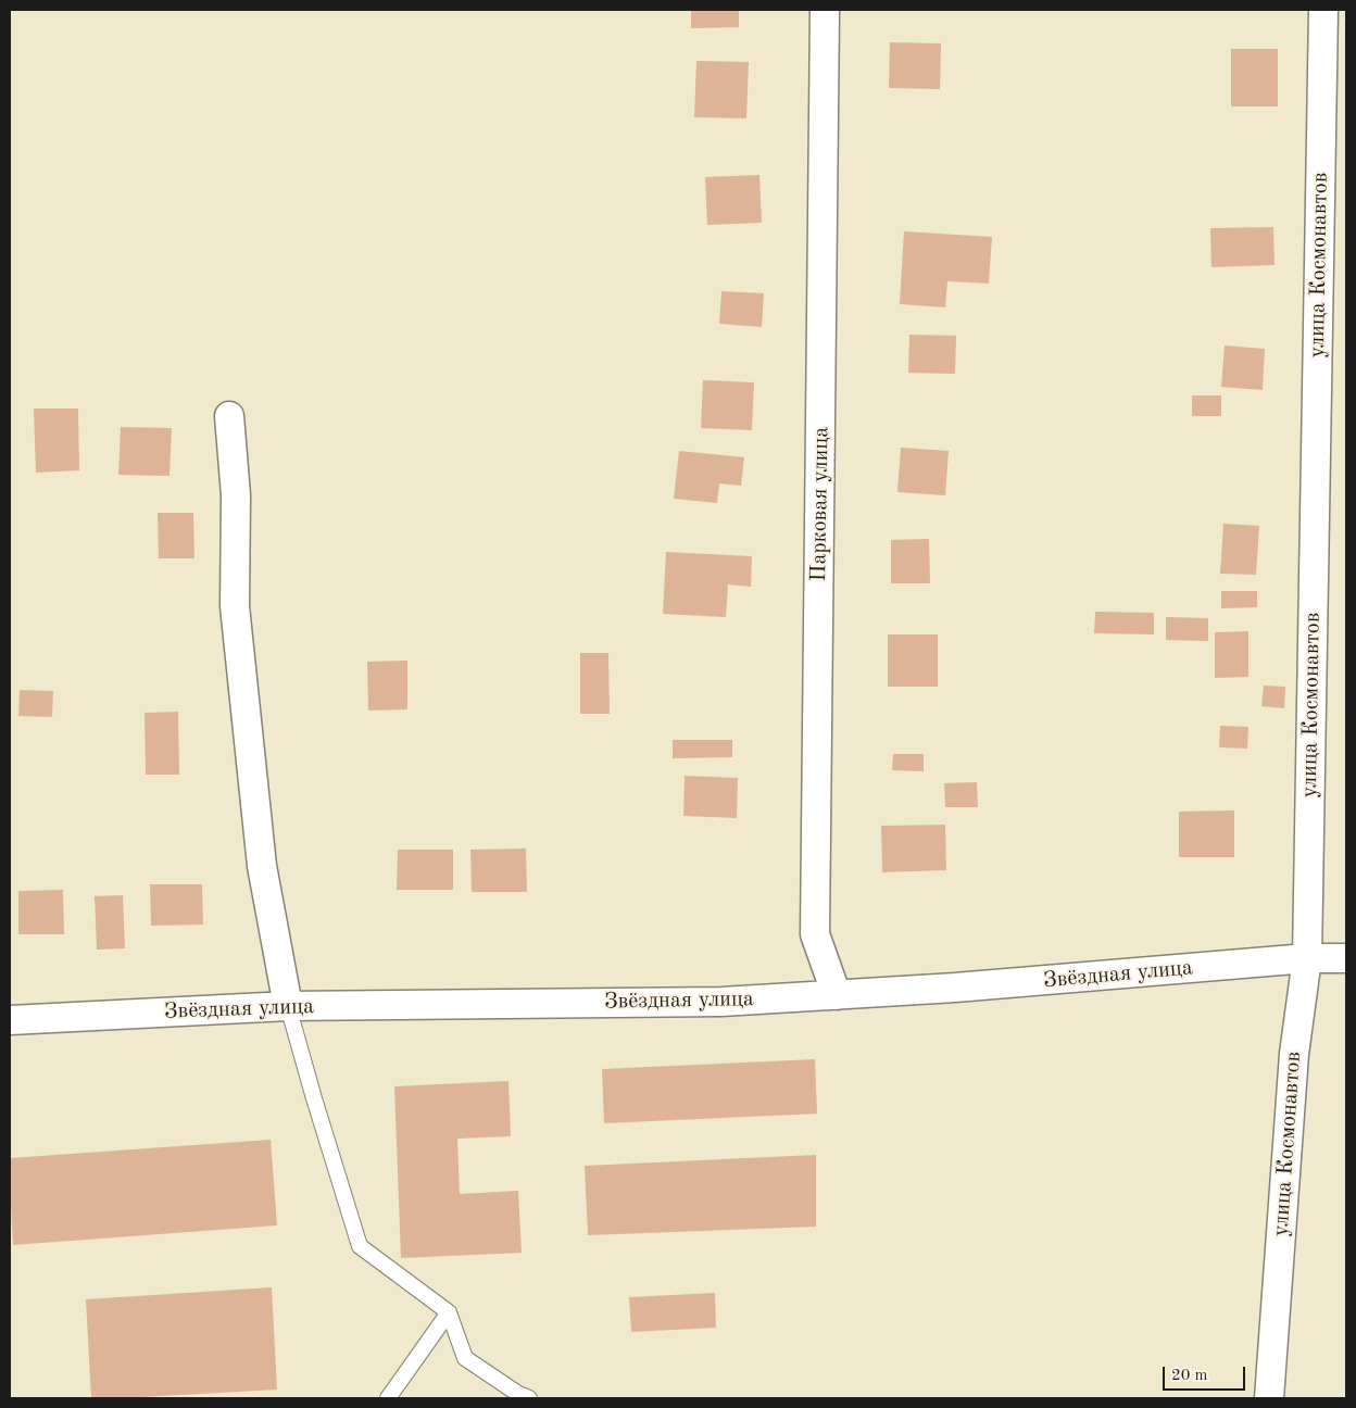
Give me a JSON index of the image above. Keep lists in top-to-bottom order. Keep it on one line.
{"streets":{"street":["улица Космонавтов","Парковая улица","Звёздная улица"]},"crossings":[["улица Космонавтов","Звёздная улица"],["Парковая улица","Звёздная улица"]],"scale_bar":"20 m"}
